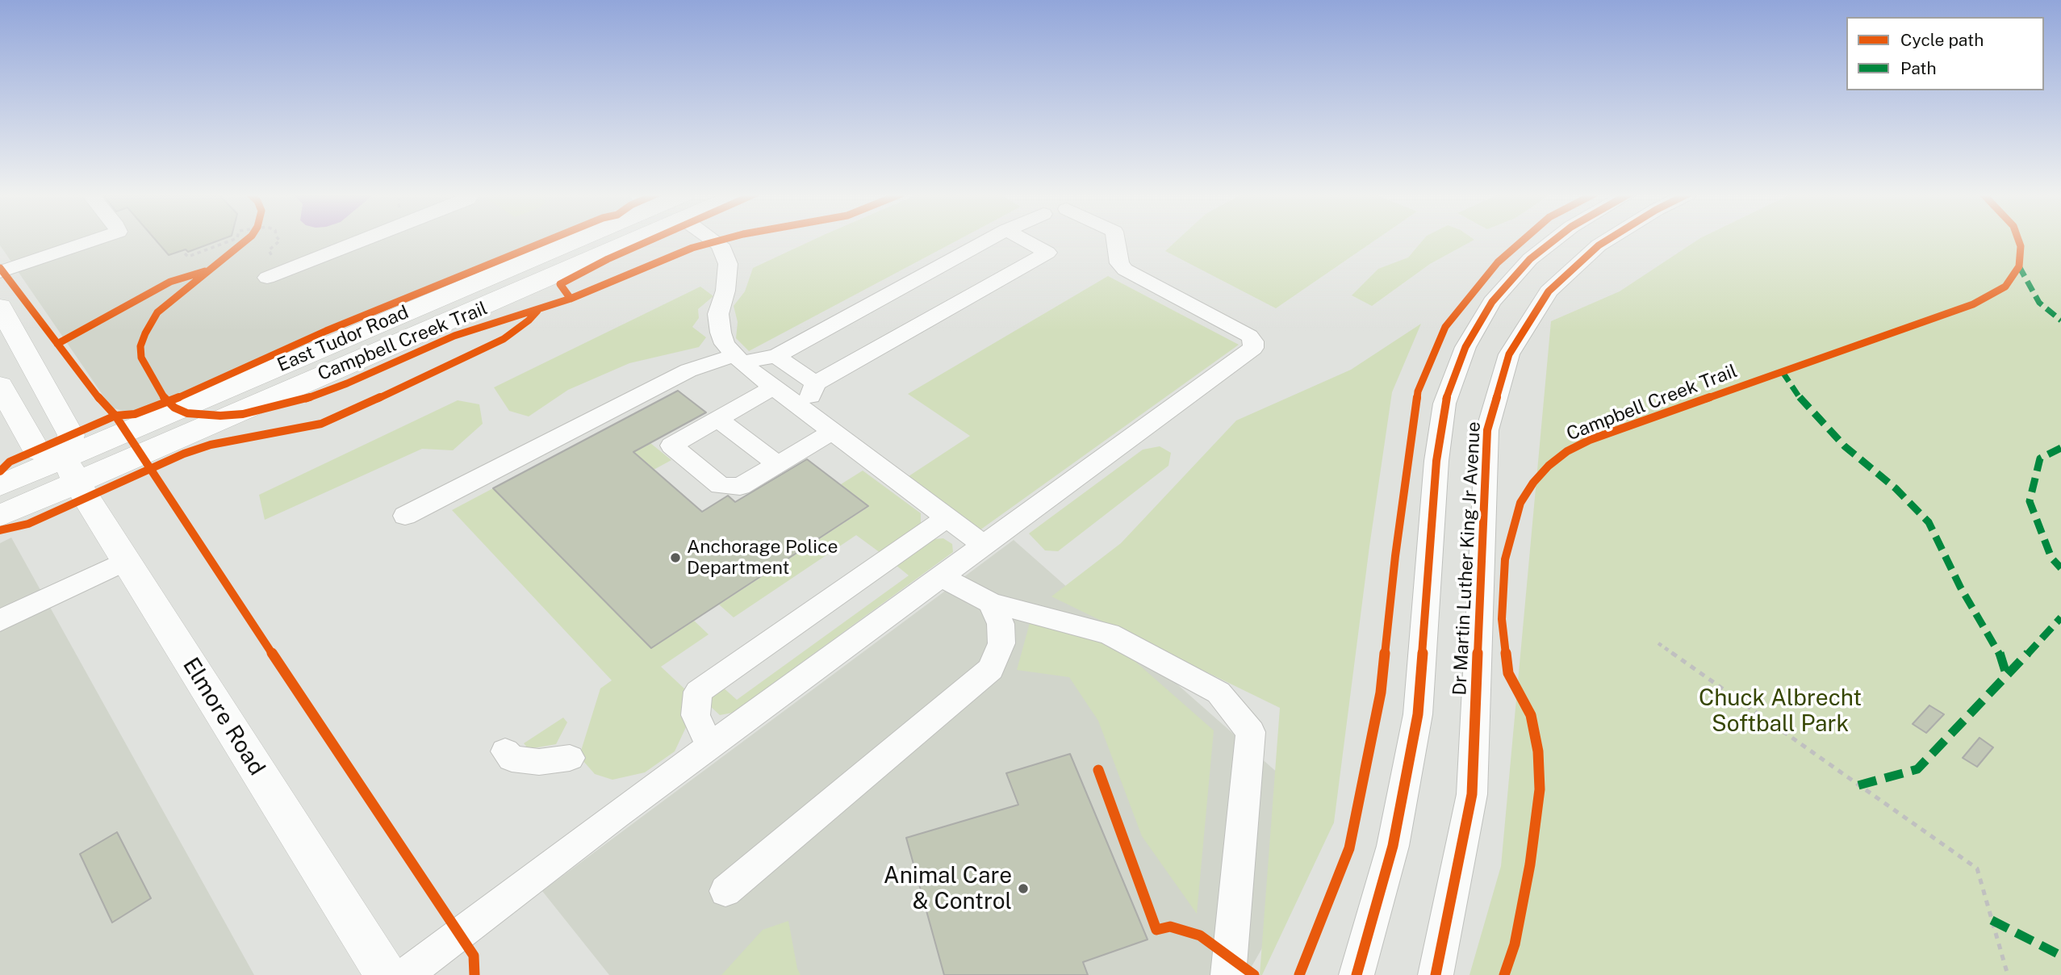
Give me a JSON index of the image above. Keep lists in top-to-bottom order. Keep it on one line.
{"streets":{"main road":["East Tudor Road","Elmore Road"],"street":["Dr Martin Luther King Jr Avenue"],"cycle path":["Campbell Creek Trail"]},"crossings":[["East Tudor Road","Elmore Road"]],"parks":["Chuck Albrecht Softball Park"],"places":["Anchorage Police Department","Animal Care & Control"],"legend":["Cycle path","Path"]}
